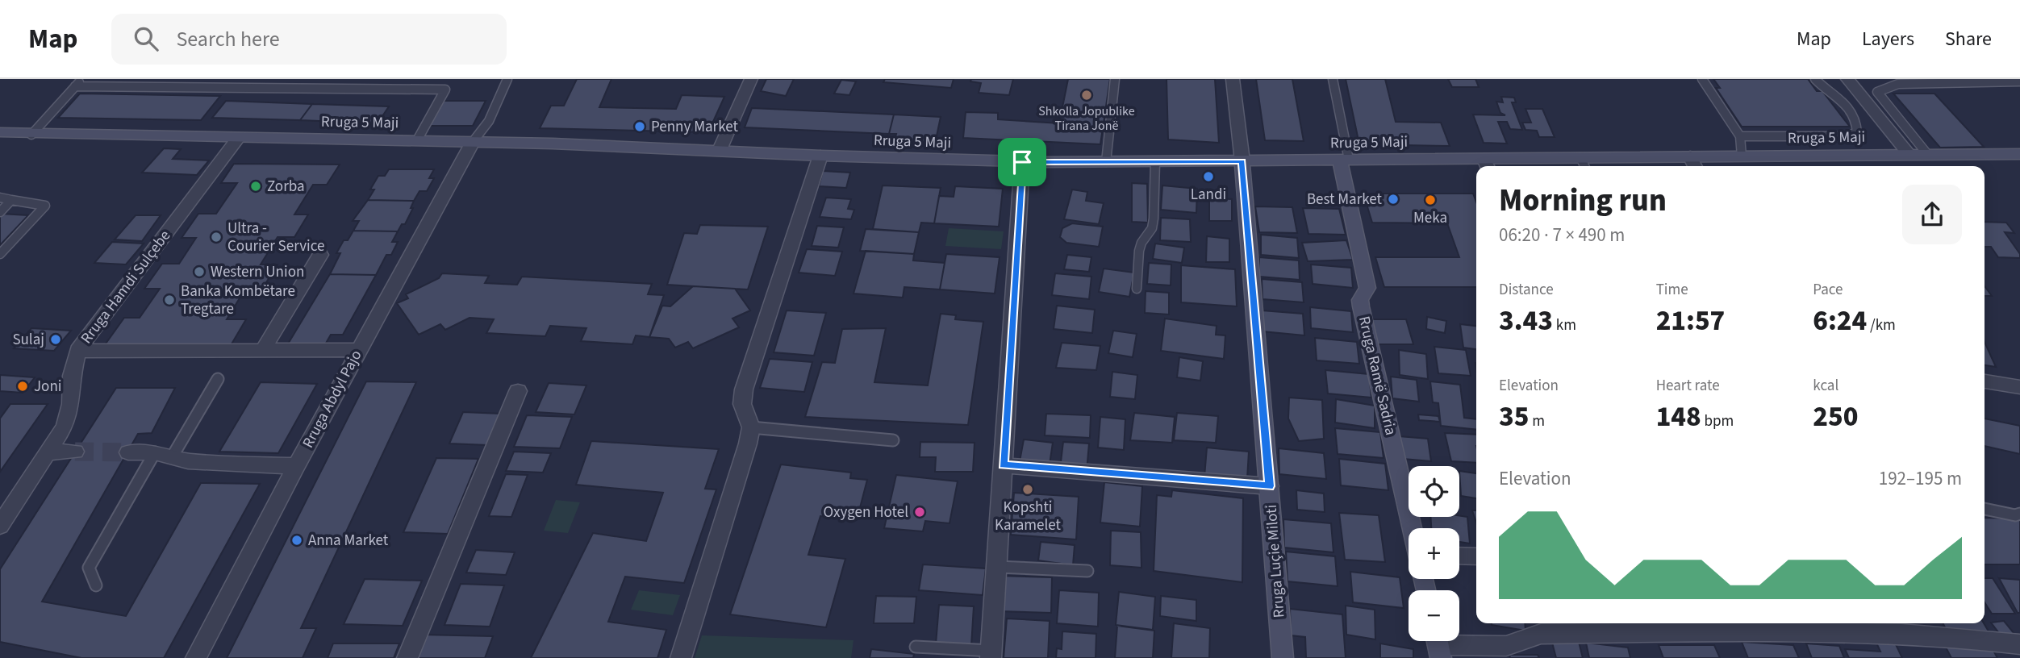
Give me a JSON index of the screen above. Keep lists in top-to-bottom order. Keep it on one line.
{"streets":{"main road":["Rruga 5 Maji","Rruga Ramë Sadria","Rruga Luçie Miloti"],"street":["Rruga Hamdi Sulçebe","Rruga Abdyl Pajo"]},"crossings":[["Rruga 5 Maji","Rruga Hamdi Sulçebe"],["Rruga 5 Maji","Rruga Ramë Sadria"],["Rruga 5 Maji","Rruga Abdyl Pajo"],["Rruga 5 Maji","Rruga Luçie Miloti"]],"places":["Shkolla Jopublike Tirana Jonë","Penny Market","Landi","Zorba","Best Market","Meka","Ultra - Courier Service","Western Union","Banka Kombëtare Tregtare","Sulaj","Joni","Kopshti Karamelet","Oxygen Hotel","Anna Market"],"page":{"header":"Map","search":"Search here","nav":["Map","Layers","Share"],"heading":["Morning run","06:20 · 7 × 490 m"],"stats":[["Distance","3.43 km"],["Time","21:57"],["Pace","6:24 /km"],["Elevation","35 m"],["Heart rate","148 bpm"],["kcal","250"]],"chart":["Elevation","192–195 m"],"map_buttons":["+","−"]}}
